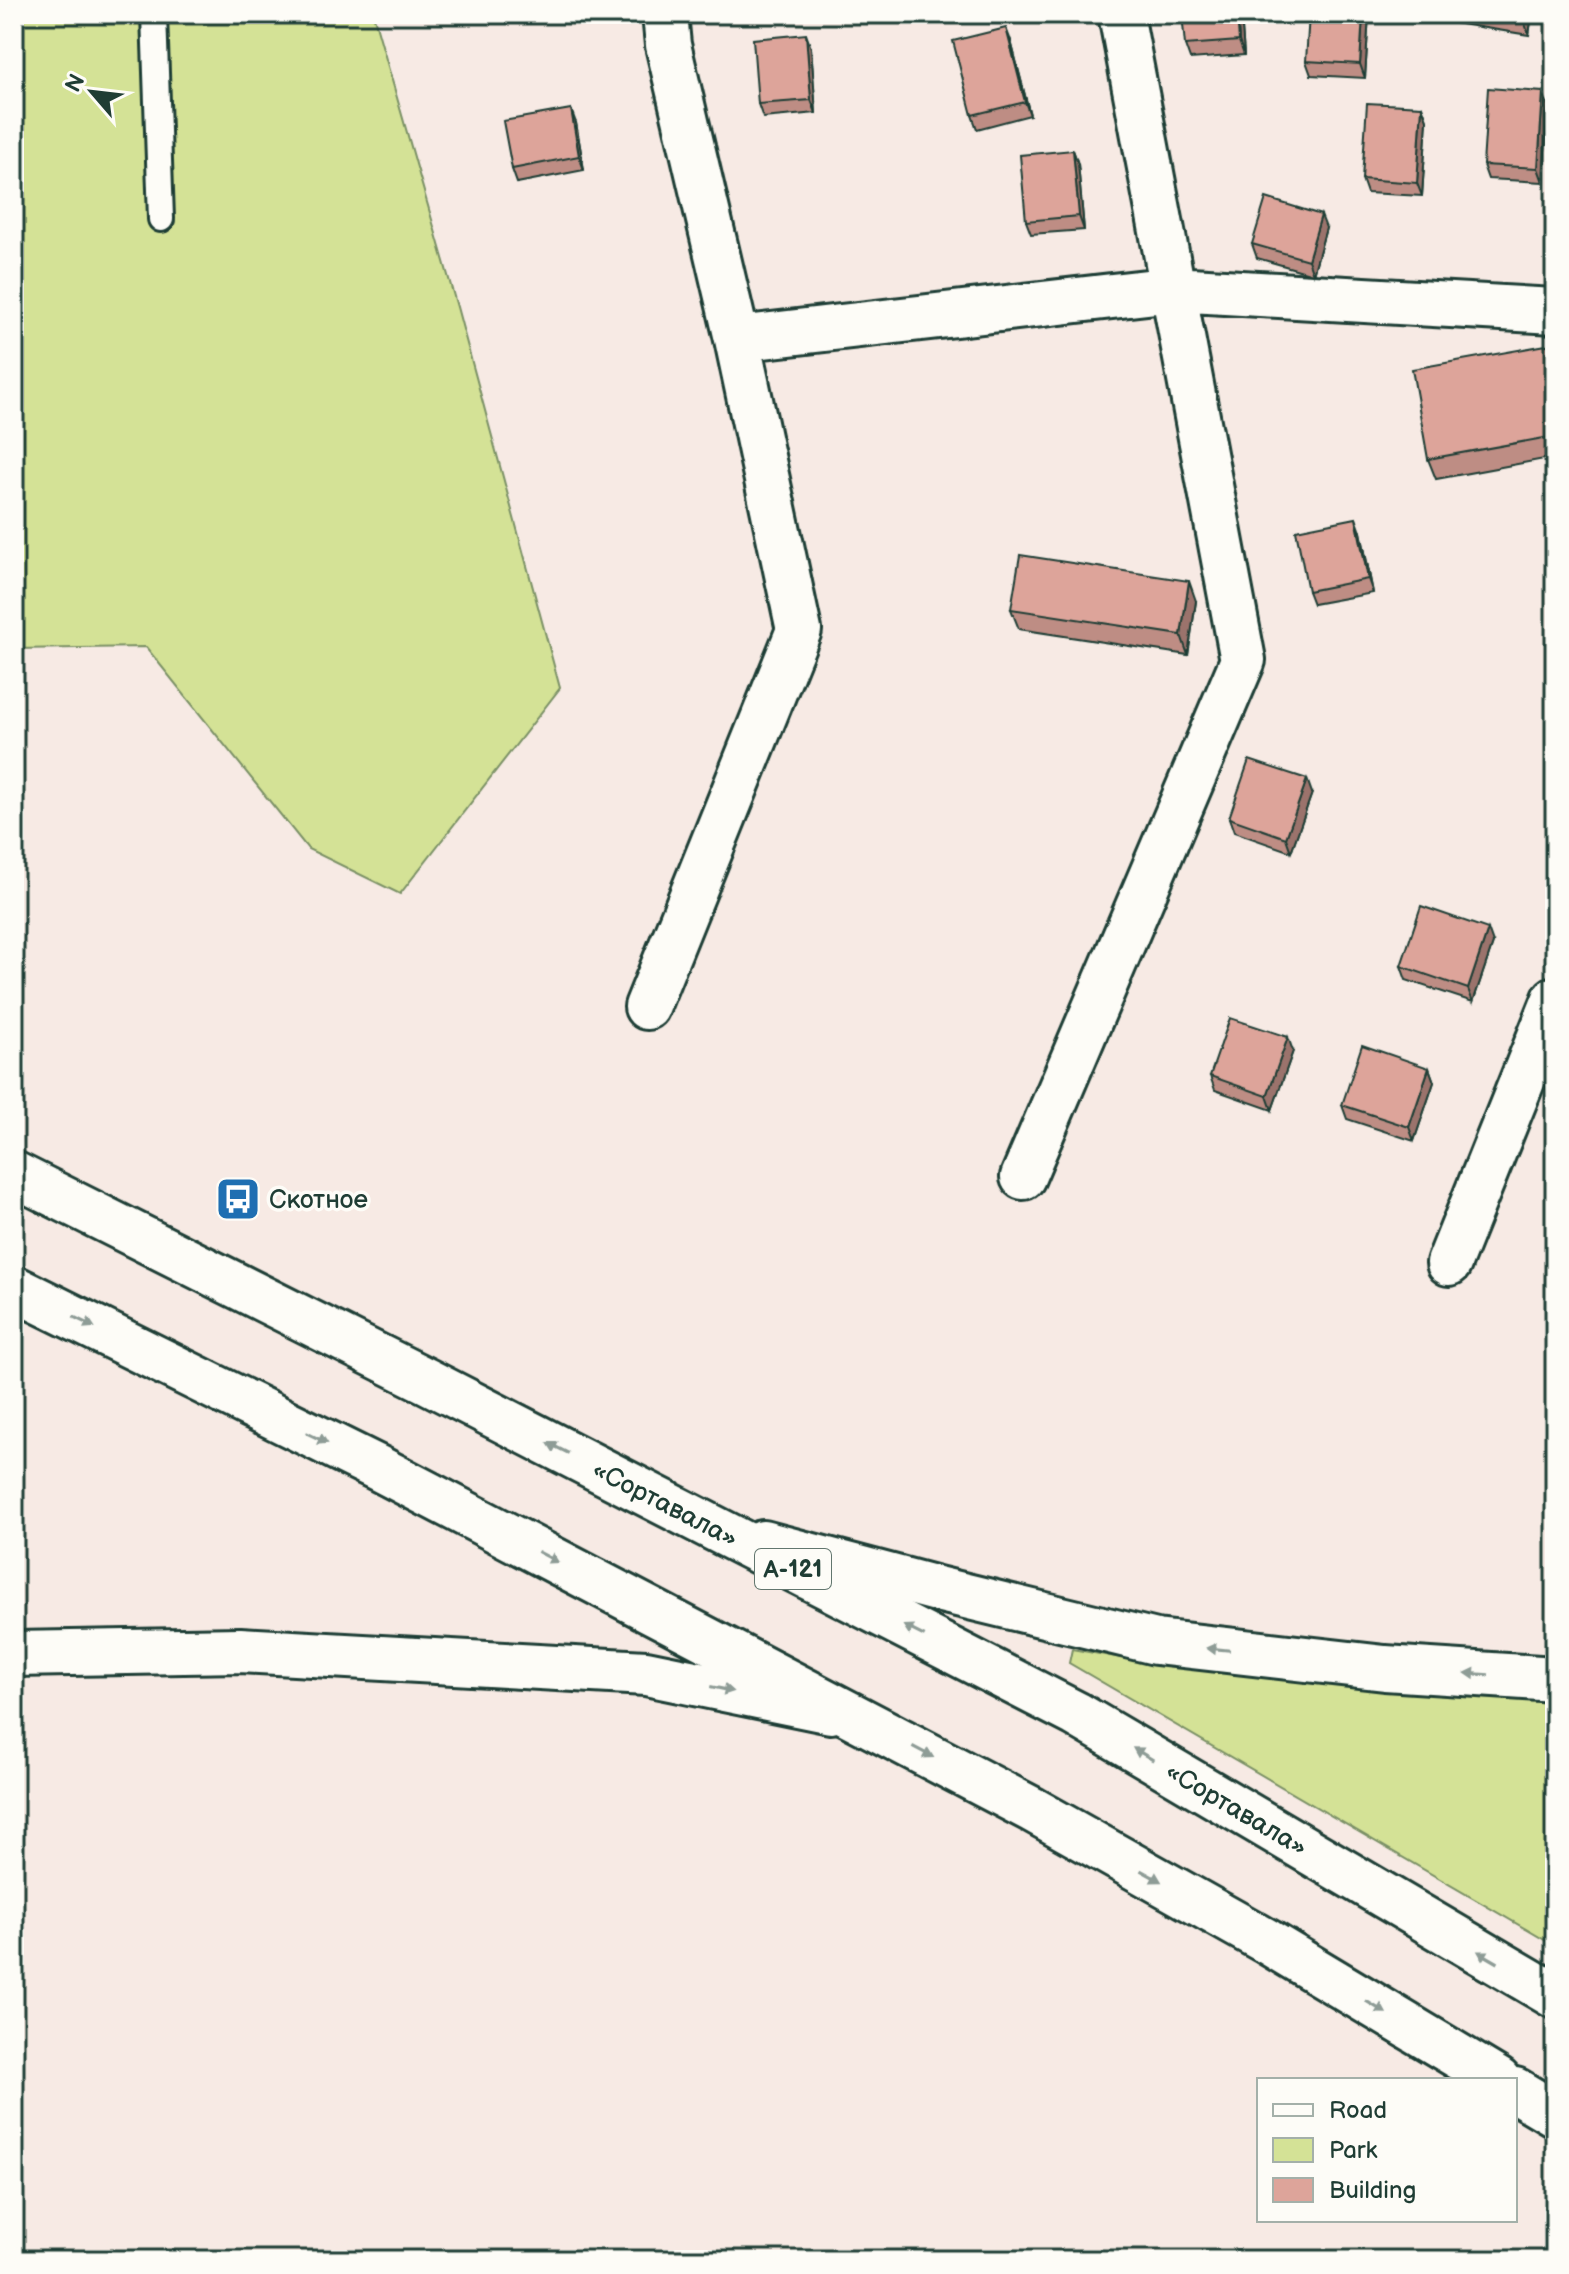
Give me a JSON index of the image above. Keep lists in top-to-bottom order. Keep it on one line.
{"streets":{"main road":["«Сортавала»","А-121"]},"places":{"bus stop":["Скотное"]},"legend":["Road","Park","Building"],"north":"top left"}
